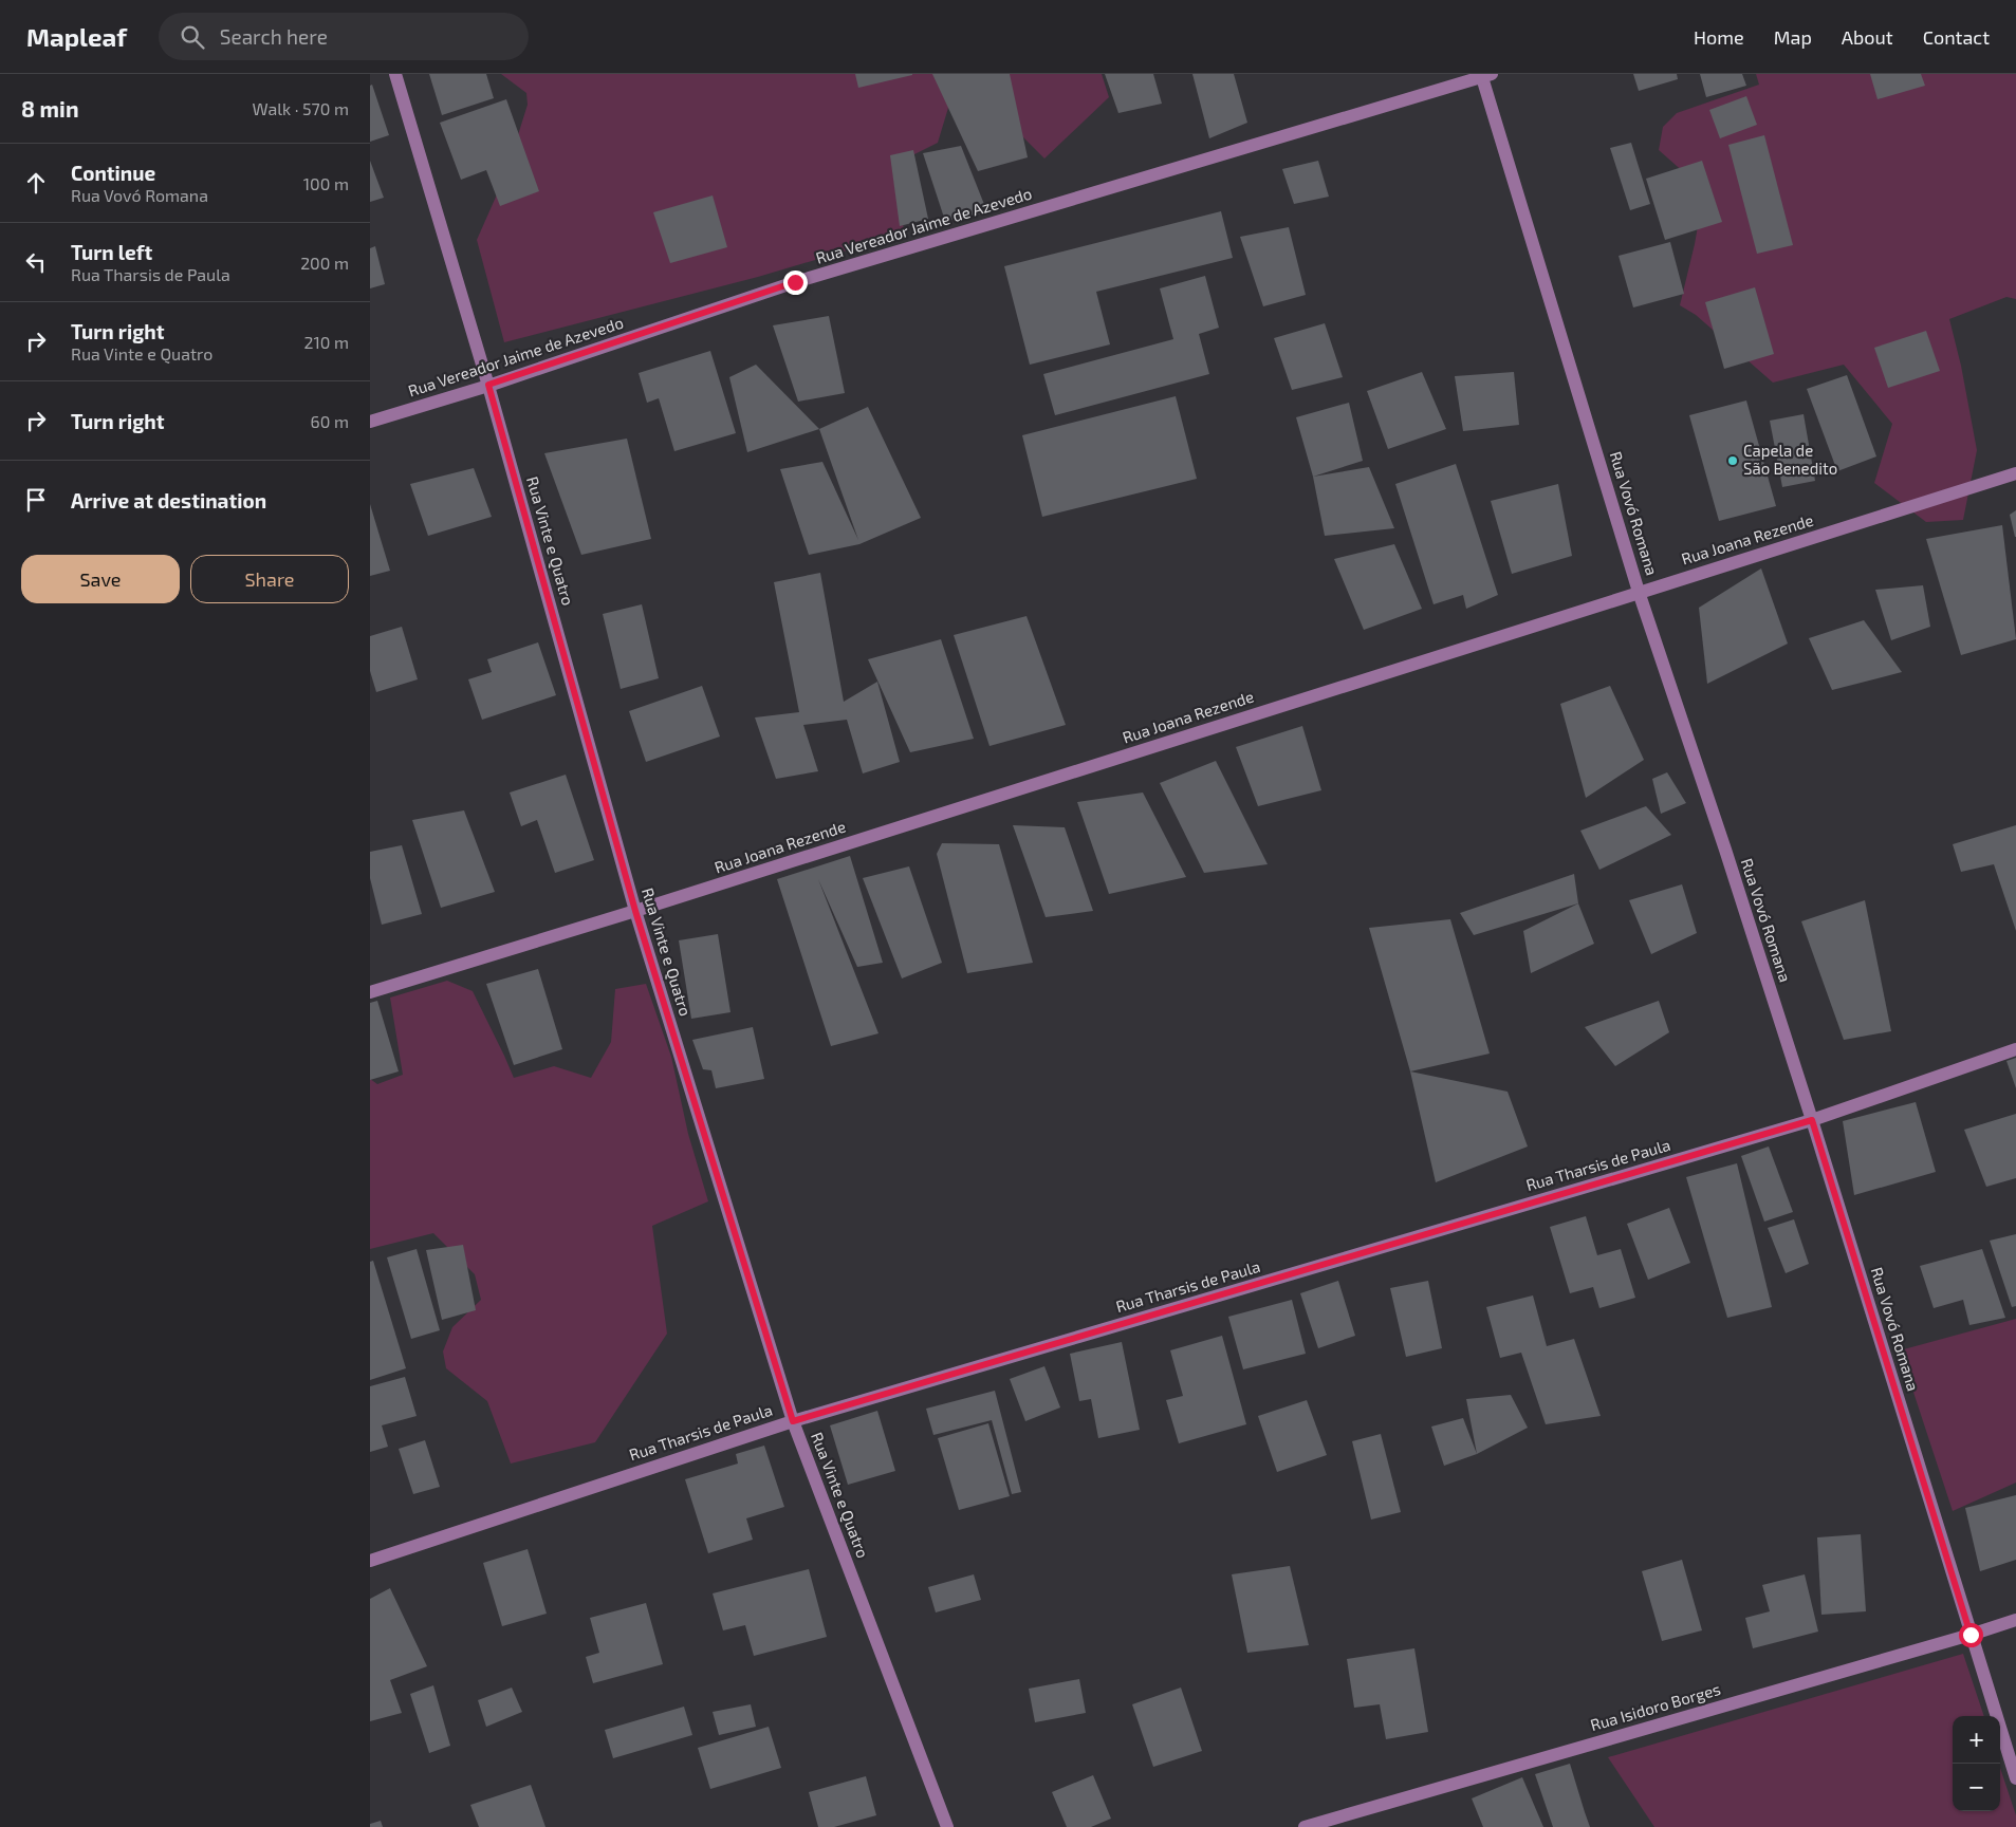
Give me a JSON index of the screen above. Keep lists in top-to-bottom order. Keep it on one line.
{"streets":{"street":["Rua Vereador Jaime de Azevedo","Rua Vovó Romana","Rua Joana Rezende","Rua Vinte e Quatro","Rua Tharsis de Paula","Rua Isidoro Borges"]},"crossings":[["Rua Vereador Jaime de Azevedo","Rua Vovó Romana"],["Rua Vereador Jaime de Azevedo","Rua Vinte e Quatro"],["Rua Vovó Romana","Rua Joana Rezende"],["Rua Vovó Romana","Rua Tharsis de Paula"],["Rua Vovó Romana","Rua Isidoro Borges"],["Rua Joana Rezende","Rua Vinte e Quatro"],["Rua Vinte e Quatro","Rua Tharsis de Paula"]],"places":["Capela de São Benedito"],"page":{"header":"Mapleaf","search":"Search here","nav":["Home","Map","About","Contact"],"heading":["8 min","Walk · 570 m"],"list":[["Continue","Rua Vovó Romana","100 m"],["Turn left","Rua Tharsis de Paula","200 m"],["Turn right","Rua Vinte e Quatro","210 m"],["Turn right","60 m"],"Arrive at destination"],"buttons":["Save","Share"],"map_buttons":["+","−"]}}
